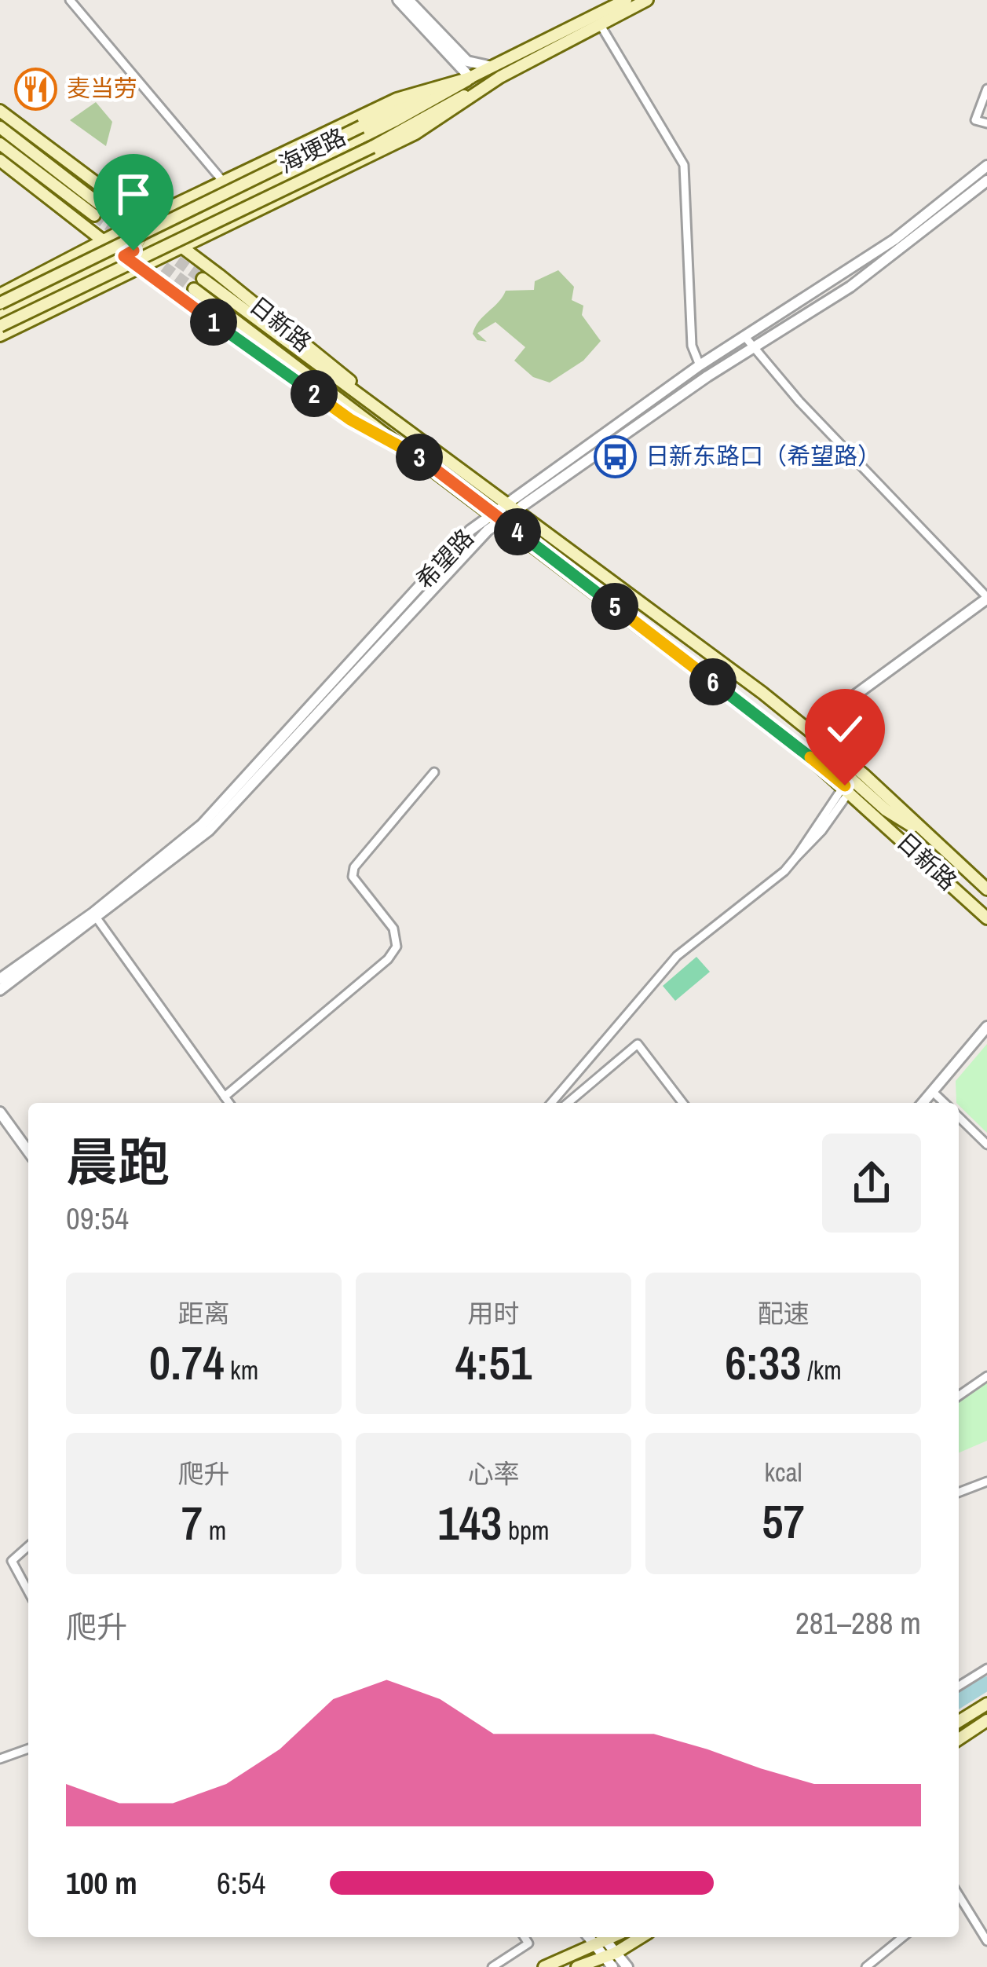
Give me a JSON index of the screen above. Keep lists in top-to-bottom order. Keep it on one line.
{"streets":{"main road":["海埂路","日新路"],"street":["希望路"]},"crossings":[["日新路","希望路"]],"places":{"restaurant":["麦当劳"],"bus stop":["日新东路口（希望路）"]},"page":{"pins":["1","2","3","4","5","6"],"heading":["晨跑","09:54"],"stats":[["距离","0.74 km"],["用时","4:51"],["配速","6:33 /km"],["爬升","7 m"],["心率","143 bpm"],["kcal","57"]],"chart":["爬升","281–288 m"],"list":[{"name":"100 m","note":"6:54"}]}}
